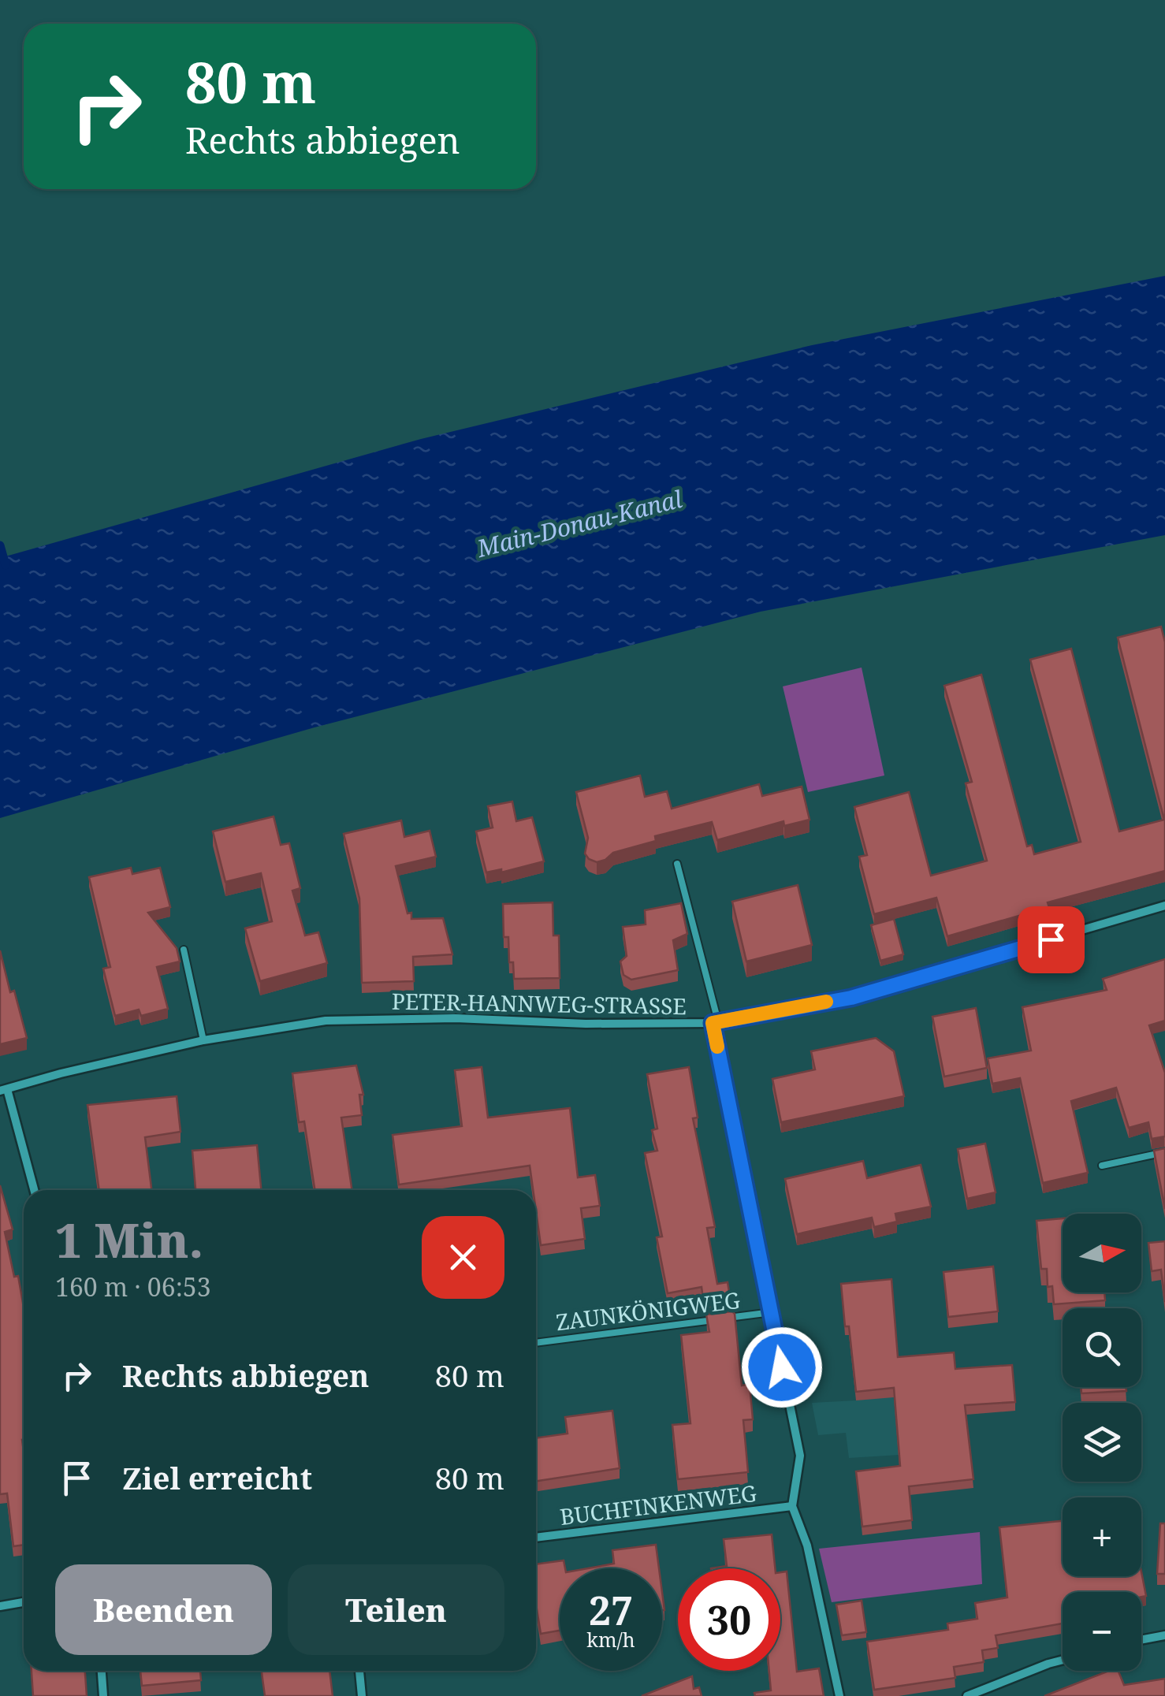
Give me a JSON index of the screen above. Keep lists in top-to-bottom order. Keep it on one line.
{"streets":{"street":["PETER-HANNWEG-STRASSE","ZAUNKÖNIGWEG","BUCHFINKENWEG"]},"crossings":[["PETER-HANNWEG-STRASSE","ZAUNKÖNIGWEG"],["ZAUNKÖNIGWEG","BUCHFINKENWEG"]],"water":["Main-Donau-Kanal"],"north":"right","page":{"turn":["80 m","Rechts abbiegen"],"heading":["1 Min.","160 m · 06:53"],"map_buttons":["+","−"],"list":[{"name":"Rechts abbiegen","value":"80 m"},{"name":"Ziel erreicht","value":"80 m"}],"buttons":["Beenden","Teilen"],"speed":"27 km/h","limit":"30"}}
